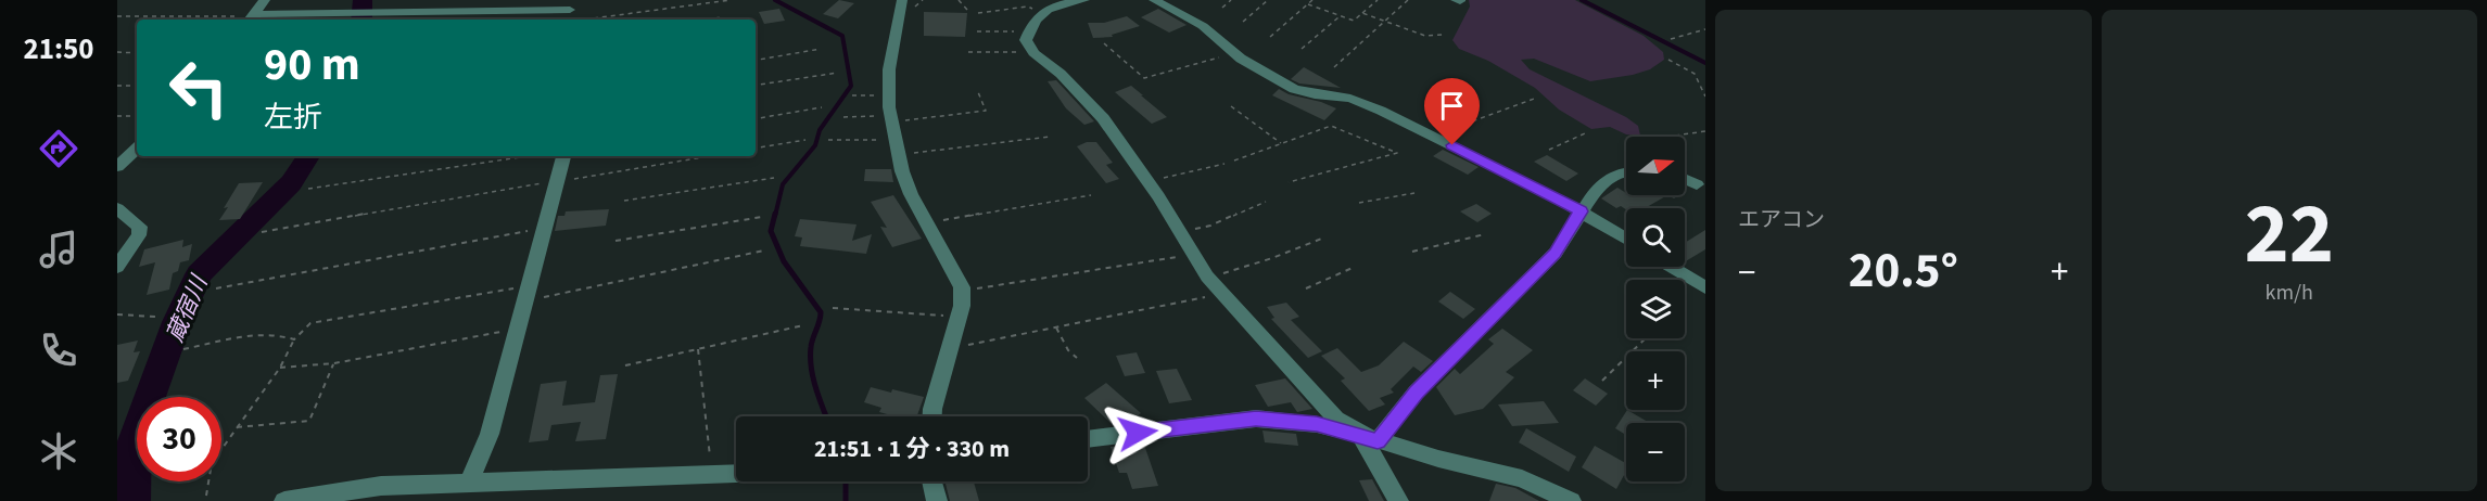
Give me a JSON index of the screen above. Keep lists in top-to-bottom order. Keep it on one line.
{"water":["蔵宿川"],"north":"right","page":{"tabs":"21:50","tile":["エアコン",["22","km/h"]],"turn":["90 m","左折"],"map_buttons":["+","−"],"heat":["−","20.5°","+"],"limit":"30","trip":"21:51 · 1 分 · 330 m"}}
